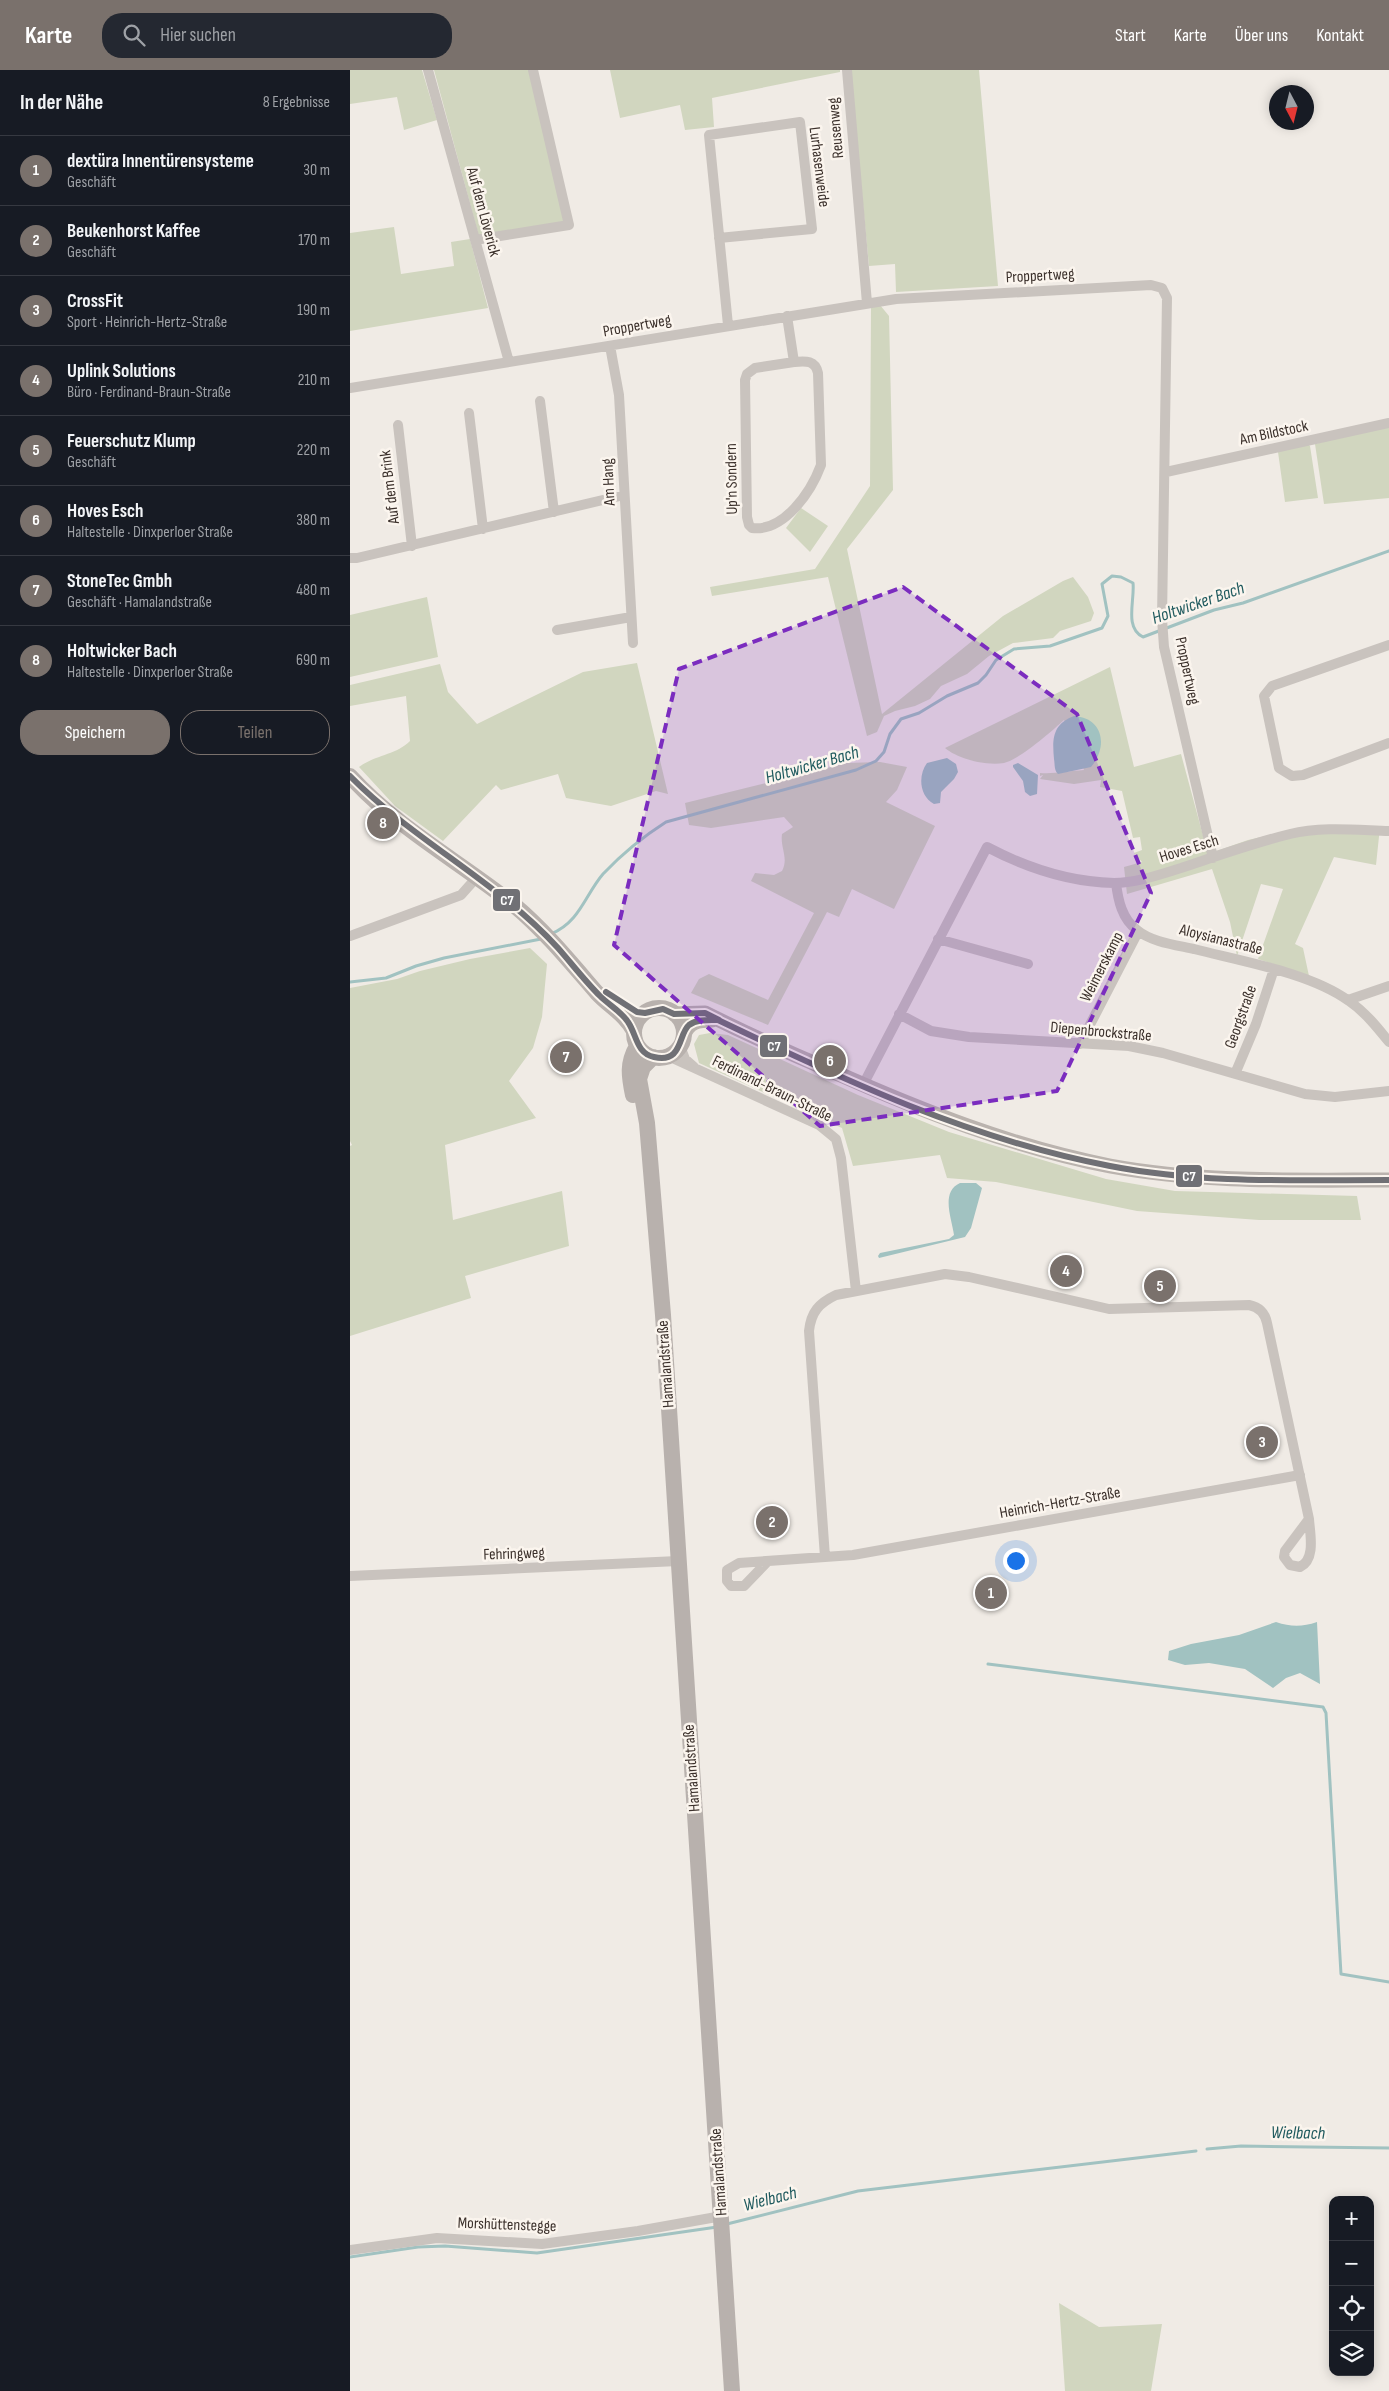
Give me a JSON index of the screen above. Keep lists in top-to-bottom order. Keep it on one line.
{"streets":{"main road":["Hamalandstraße"],"street":["Reusenweg","Lurhasenweide","Auf dem Löverick","Proppertweg","Am Bildstock","Up'n Sondern","Am Hang","Auf dem Brink","Hoves Esch","Aloysianastraße","Weimerskamp","Georgstraße","Diepenbrockstraße","Ferdinand-Braun-Straße","Heinrich-Hertz-Straße","Fehringweg","Morshüttenstegge"]},"crossings":[["Reusenweg","Proppertweg"],["Lurhasenweide","Proppertweg"],["Auf dem Löverick","Proppertweg"],["Proppertweg","Am Bildstock"],["Proppertweg","Am Hang"],["Proppertweg","Hoves Esch"],["Am Hang","Auf dem Brink"],["Hoves Esch","Diepenbrockstraße"],["Aloysianastraße","Weimerskamp"],["Aloysianastraße","Georgstraße"],["Weimerskamp","Diepenbrockstraße"],["Georgstraße","Diepenbrockstraße"],["Ferdinand-Braun-Straße","Hamalandstraße"],["Hamalandstraße","Fehringweg"],["Hamalandstraße","Morshüttenstegge"]],"water":["Holtwicker Bach","Wielbach"],"lines":["transit line C7"],"north":"bottom","page":{"header":"Karte","search":"Hier suchen","nav":["Start","Karte","Über uns","Kontakt"],"heading":["In der Nähe","8 Ergebnisse"],"list":[{"mark":"1","name":"dextüra Innentürensysteme","note":"Geschäft","value":"30 m"},{"mark":"2","name":"Beukenhorst Kaffee","note":"Geschäft","value":"170 m"},{"mark":"3","name":"CrossFit","note":"Sport · Heinrich-Hertz-Straße","value":"190 m"},{"mark":"4","name":"Uplink Solutions","note":"Büro · Ferdinand-Braun-Straße","value":"210 m"},{"mark":"5","name":"Feuerschutz Klump","note":"Geschäft","value":"220 m"},{"mark":"6","name":"Hoves Esch","note":"Haltestelle · Dinxperloer Straße","value":"380 m"},{"mark":"7","name":"StoneTec Gmbh","note":"Geschäft · Hamalandstraße","value":"480 m"},{"mark":"8","name":"Holtwicker Bach","note":"Haltestelle · Dinxperloer Straße","value":"690 m"}],"buttons":["Speichern","Teilen"],"pins":["8","7","6","4","5","3","2","1"],"map_buttons":["+","−"]}}
